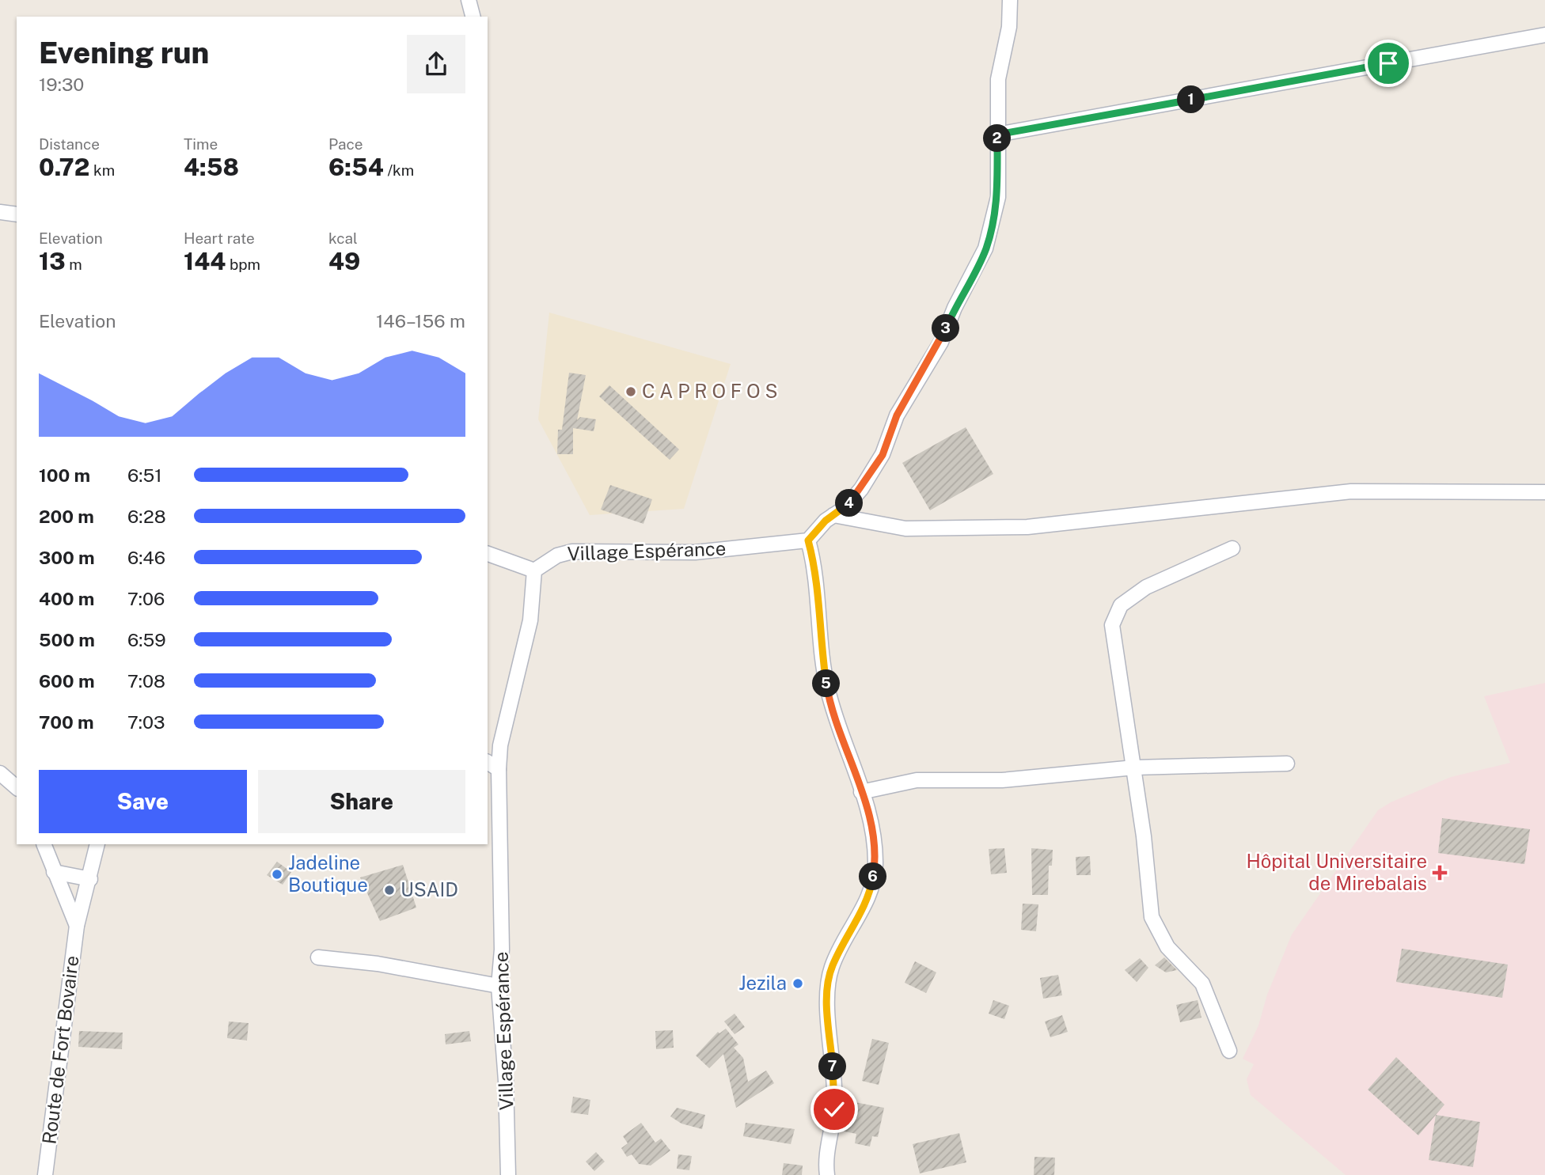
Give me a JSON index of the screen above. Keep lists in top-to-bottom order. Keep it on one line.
{"streets":{"street":["Village Espérance","Route de Fort Bovaire"]},"places":{"other":["C A P R O F O S","Jadeline Boutique","USAID","Jezila"],"health":["Hôpital Universitaire de Mirebalais"]},"page":{"heading":["Evening run","19:30"],"pins":["1","2","3","4","5","6","7"],"stats":[["Distance","0.72 km"],["Time","4:58"],["Pace","6:54 /km"],["Elevation","13 m"],["Heart rate","144 bpm"],["kcal","49"]],"chart":["Elevation","146–156 m"],"list":[{"name":"100 m","note":"6:51"},{"name":"200 m","note":"6:28"},{"name":"300 m","note":"6:46"},{"name":"400 m","note":"7:06"},{"name":"500 m","note":"6:59"},{"name":"600 m","note":"7:08"},{"name":"700 m","note":"7:03"}],"buttons":["Save","Share"]}}
